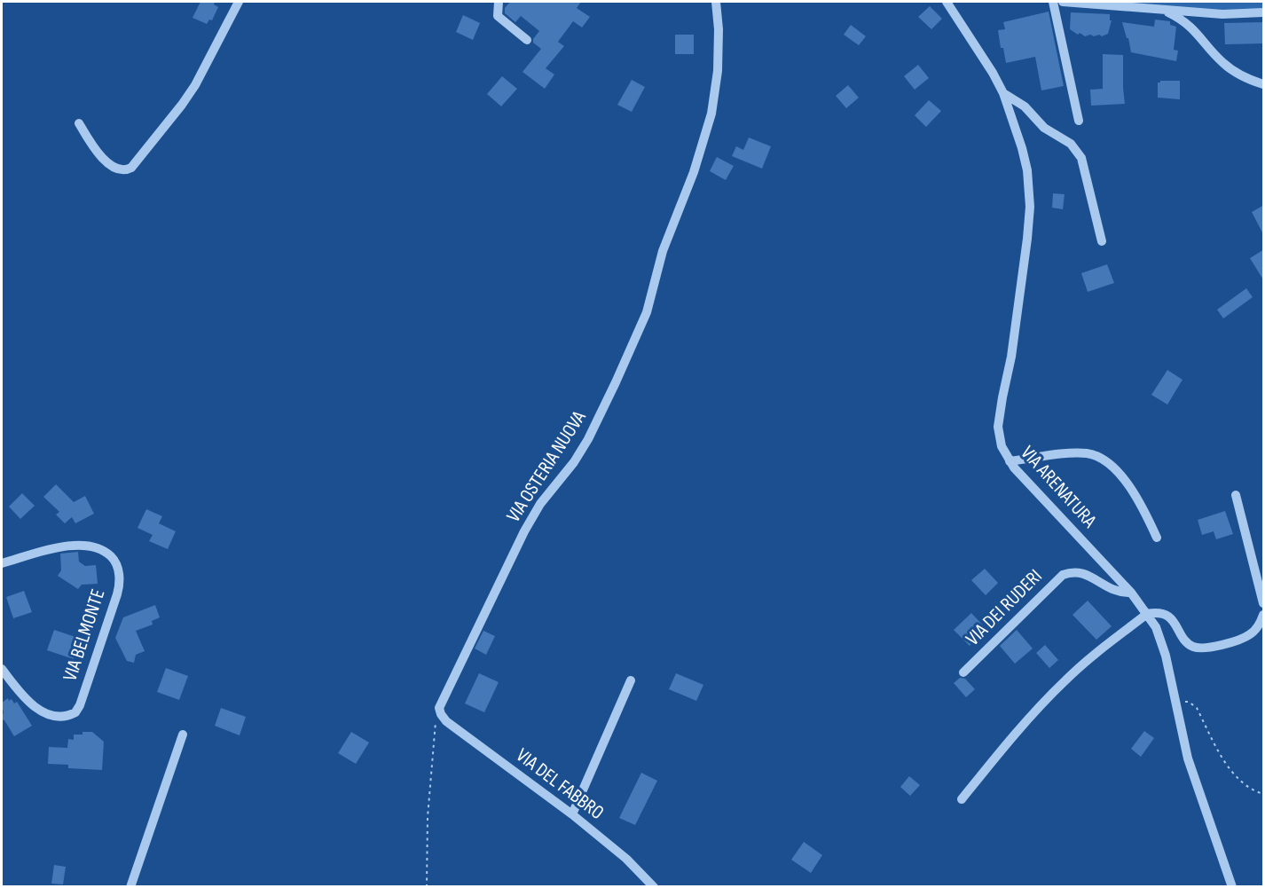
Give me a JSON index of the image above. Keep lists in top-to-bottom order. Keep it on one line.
{"streets":{"street":["VIA OSTERIA NUOVA","VIA ARENATURA","VIA DEI RUDERI","VIA BELMONTE","VIA DEL FABBRO"]},"crossings":[["VIA OSTERIA NUOVA","VIA DEL FABBRO"],["VIA ARENATURA","VIA DEI RUDERI"]]}
